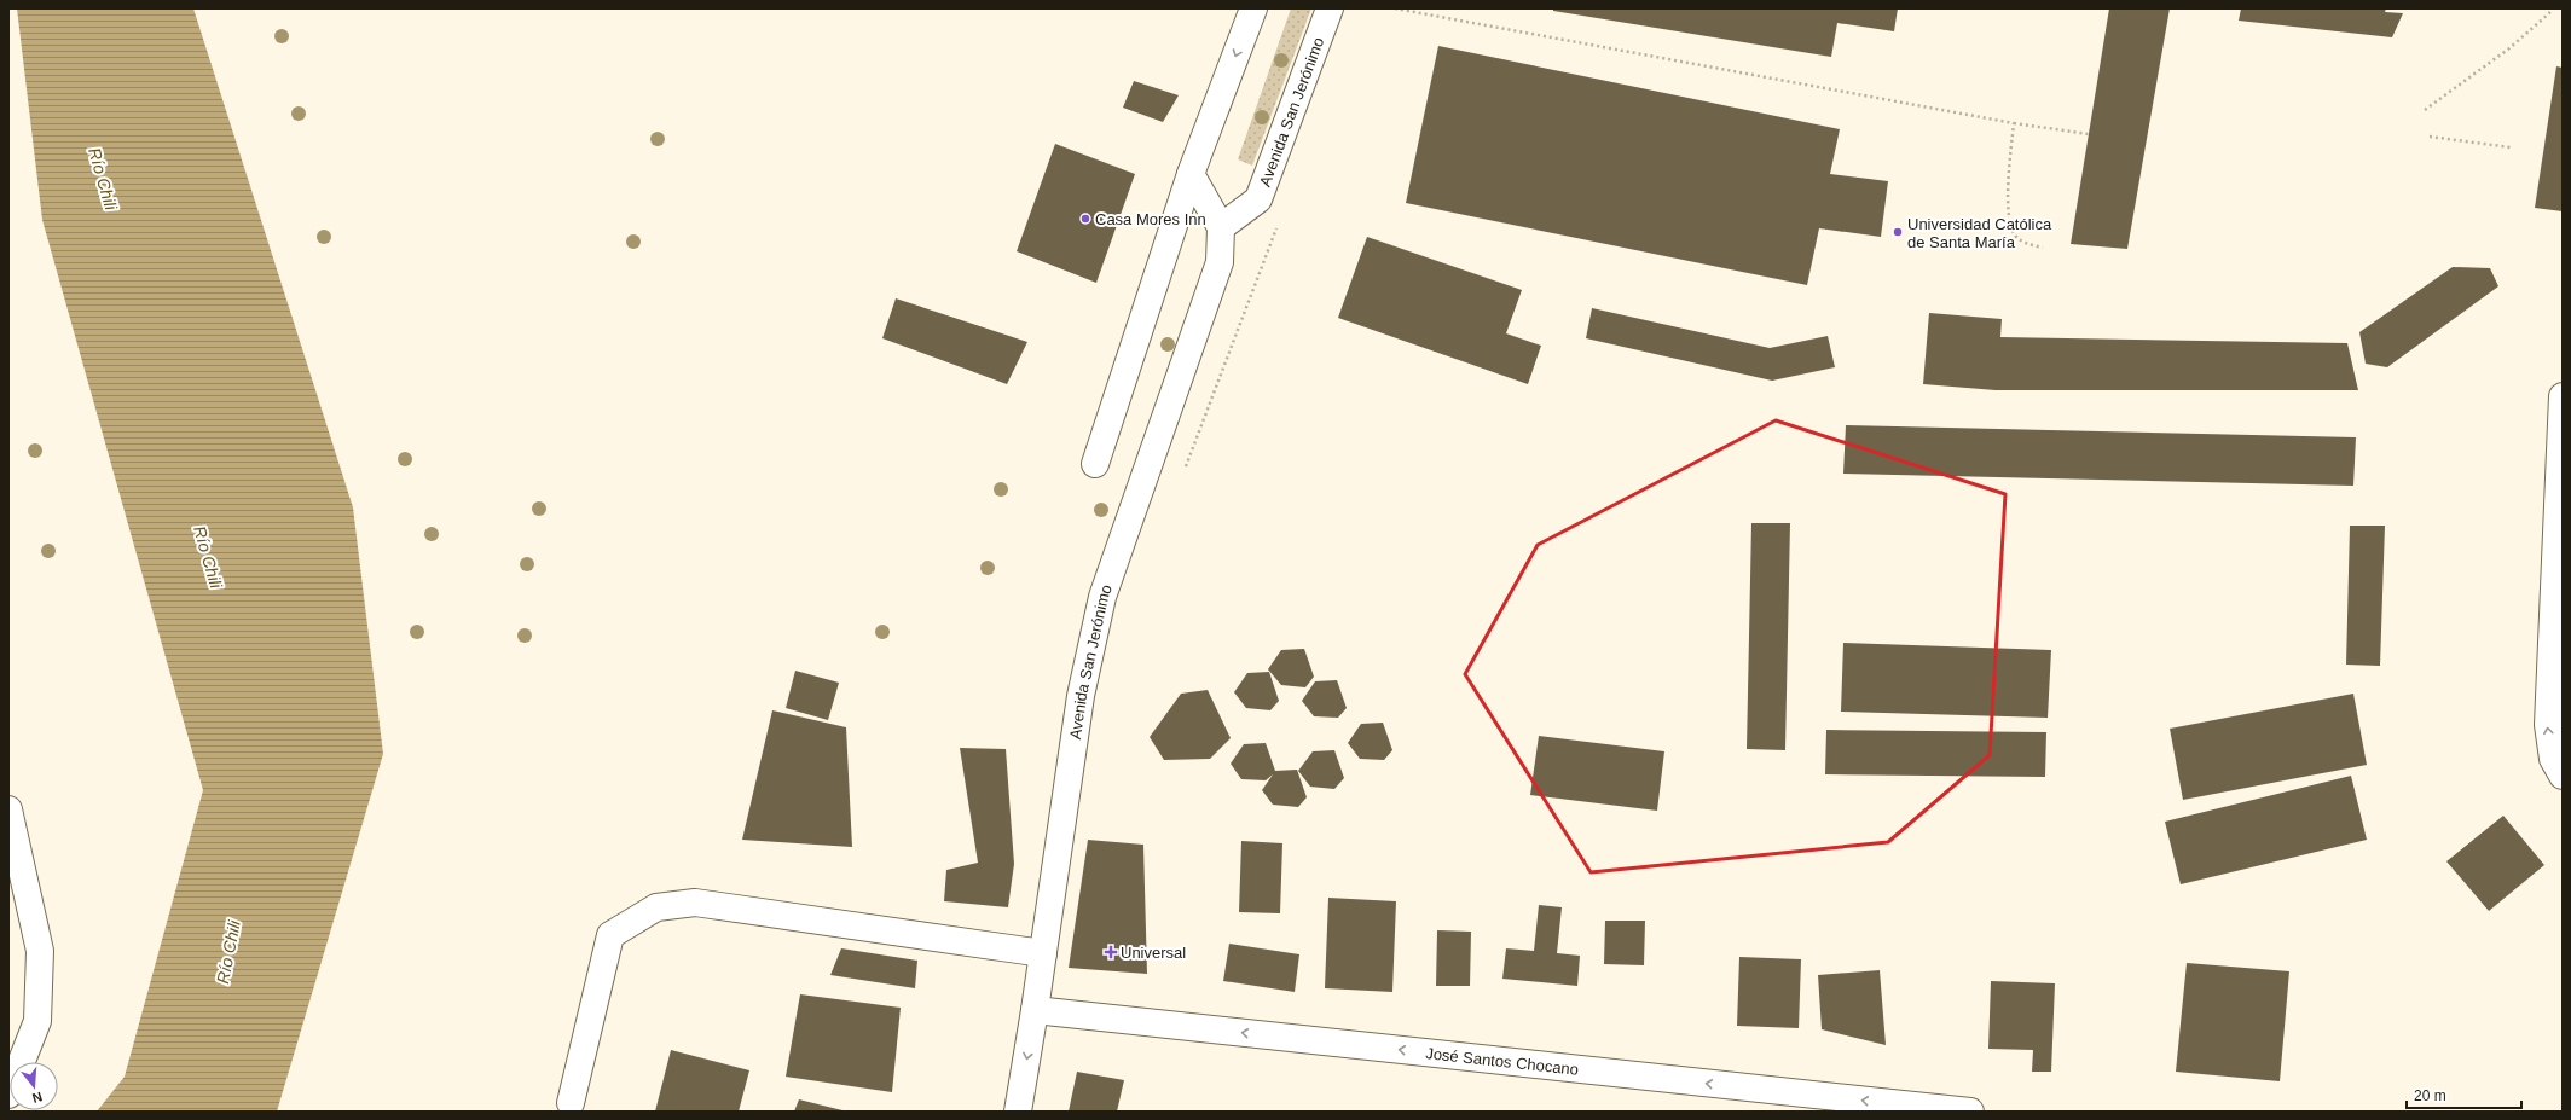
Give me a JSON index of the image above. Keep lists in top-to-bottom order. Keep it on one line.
{"streets":{"street":["Avenida San Jerónimo","José Santos Chocano"]},"crossings":[["Avenida San Jerónimo","José Santos Chocano"]],"one_way":["José Santos Chocano"],"water":["Río Chili"],"places":{"other":["Casa Mores Inn","Universidad Católica de Santa María"],"health":["Universal"]},"scale_bar":"20 m","north":"bottom"}
